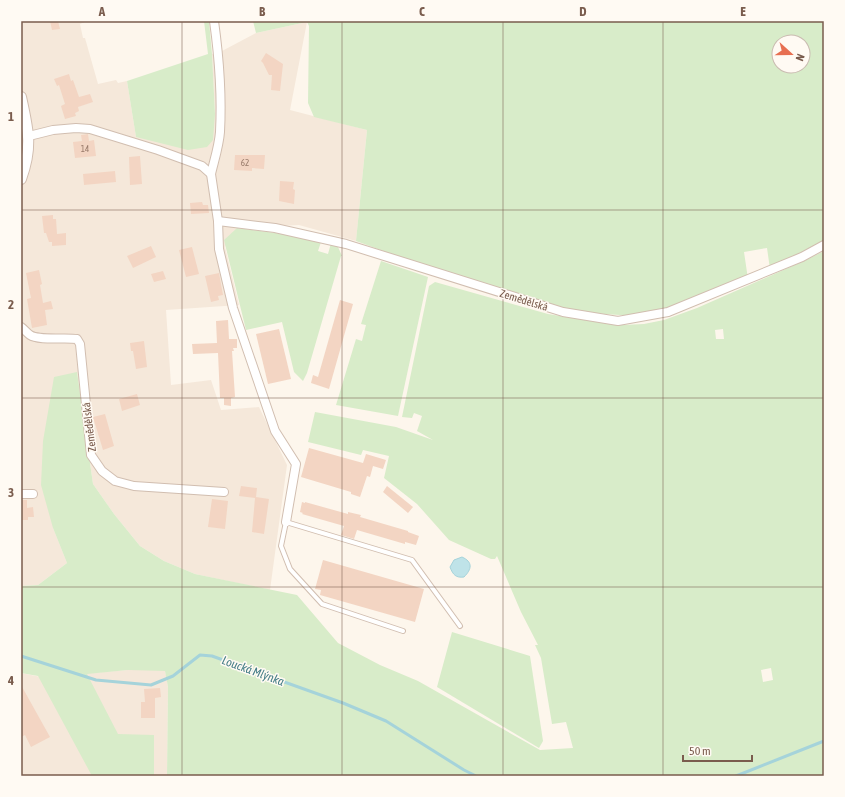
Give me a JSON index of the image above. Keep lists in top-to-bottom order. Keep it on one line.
{"streets":{"street":["Zemědělská"]},"water":["Loucká Mlýnka"],"house_numbers":["14","62"],"scale_bar":"50 m","north":"right","grid":{"columns":["A","B","C","D","E"],"rows":["1","2","3","4"]}}
